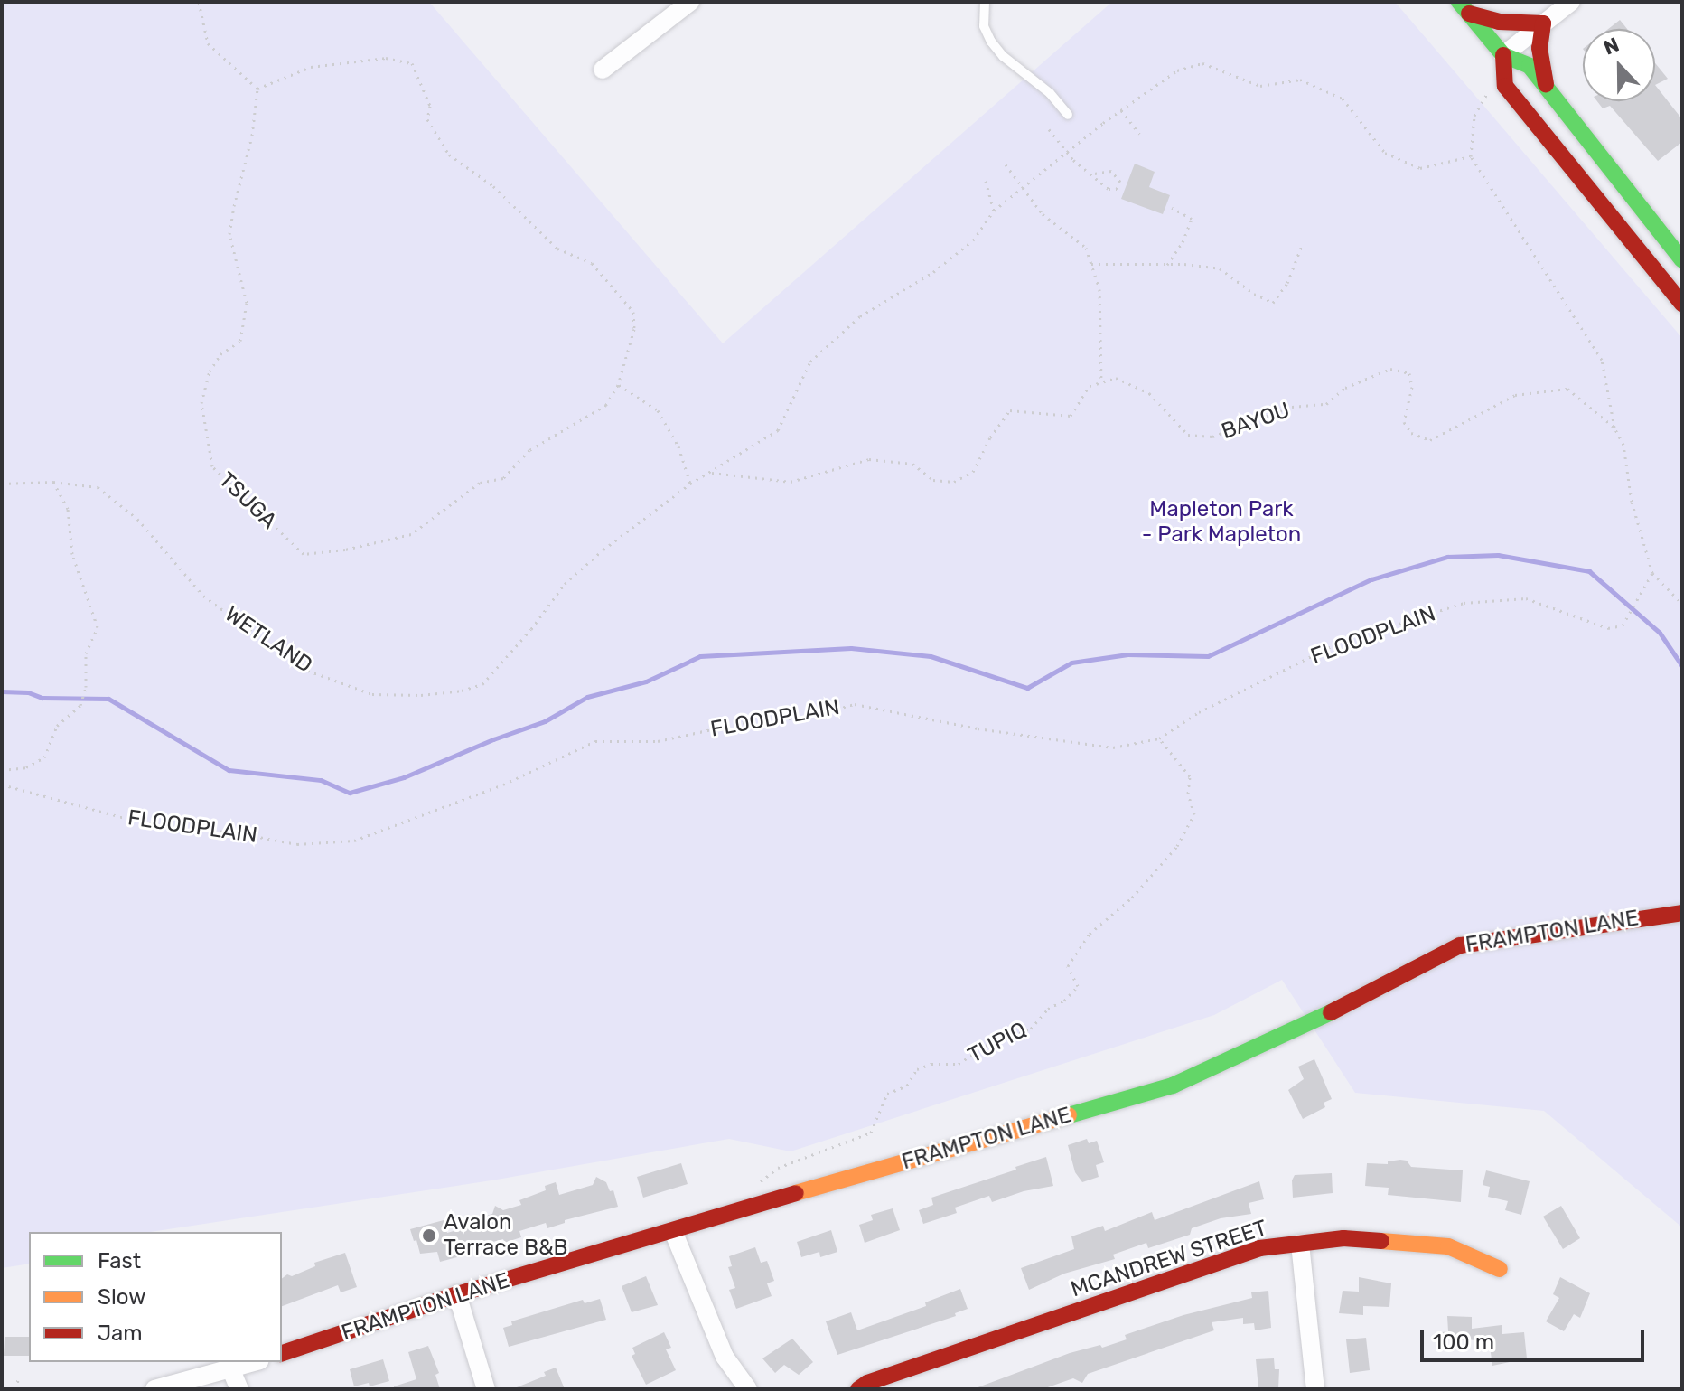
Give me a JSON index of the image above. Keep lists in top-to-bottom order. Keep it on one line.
{"streets":{"street":["FRAMPTON LANE","MCANDREW STREET"],"path":["BAYOU","TSUGA","FLOODPLAIN","WETLAND","TUPIQ"]},"crossings":[["FLOODPLAIN","TUPIQ"]],"parks":["Mapleton Park - Park Mapleton"],"places":["Avalon Terrace B&B"],"legend":["Fast","Slow","Jam"],"scale_bar":"100 m","north":"top"}
